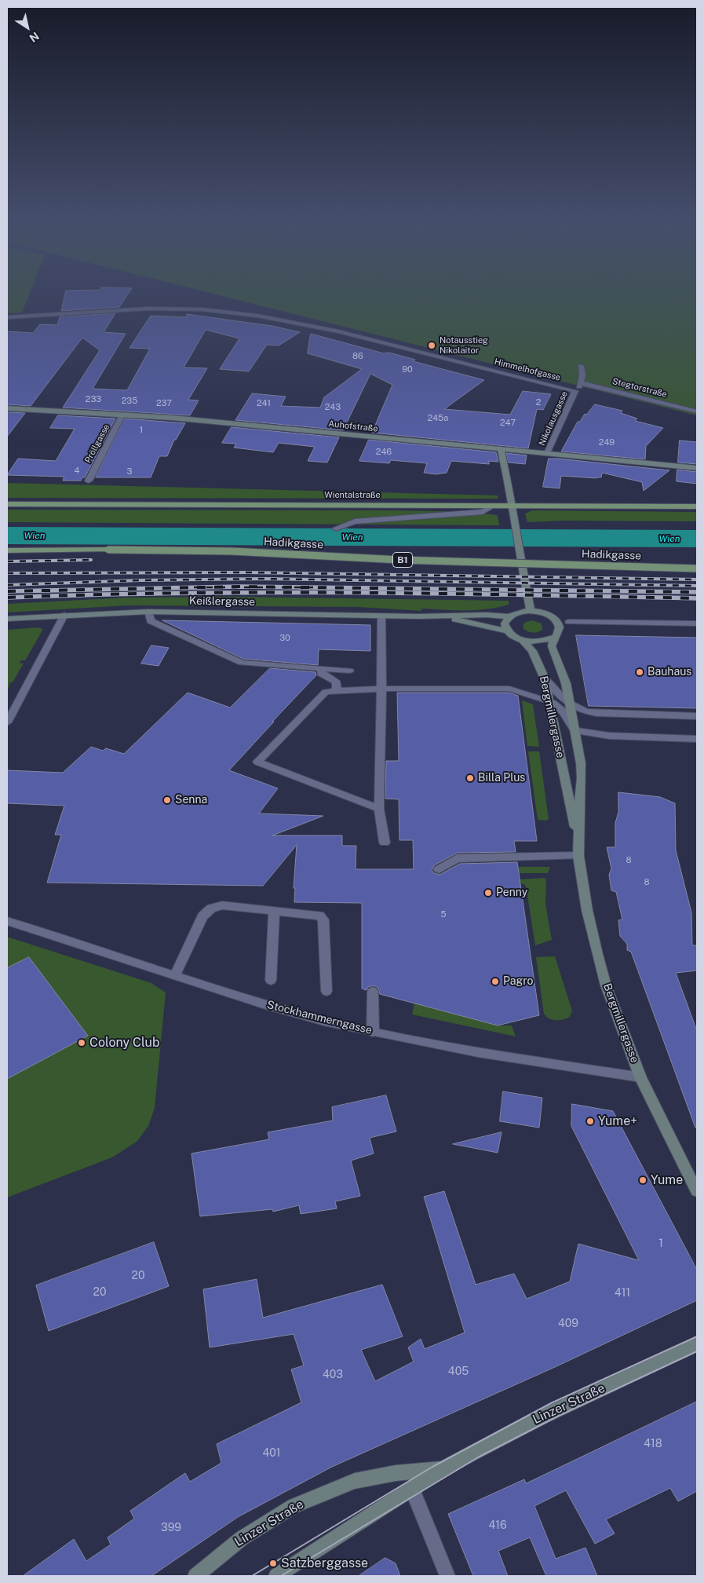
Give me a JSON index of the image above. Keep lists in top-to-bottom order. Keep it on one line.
{"streets":{"main road":["Auhofstraße","Wientalstraße","Hadikgasse","B1","Keißlergasse","Bergmillergasse","Linzer Straße"],"street":["Himmelhofgasse","Stegtorstraße","Nikolausgasse","Pröllgasse","Stockhammerngasse"]},"crossings":[["Himmelhofgasse","Stegtorstraße"],["Himmelhofgasse","Nikolausgasse"],["Stegtorstraße","Nikolausgasse"],["Nikolausgasse","Auhofstraße"],["Auhofstraße","Pröllgasse"],["Keißlergasse","Bergmillergasse"],["Bergmillergasse","Stockhammerngasse"]],"water":["Wien"],"places":["Notausstieg Nikolaitor","Bauhaus","Billa Plus","Senna","Penny","Pagro","Colony Club","Yume+","Yume","Satzberggasse"],"house_numbers":["86","90","233","235","2","237","241","243","245a","247","1","249","246","4","3","30","8","8","5","1","20","20","411","409","405","403","418","401","416","399"],"north":"bottom right"}
